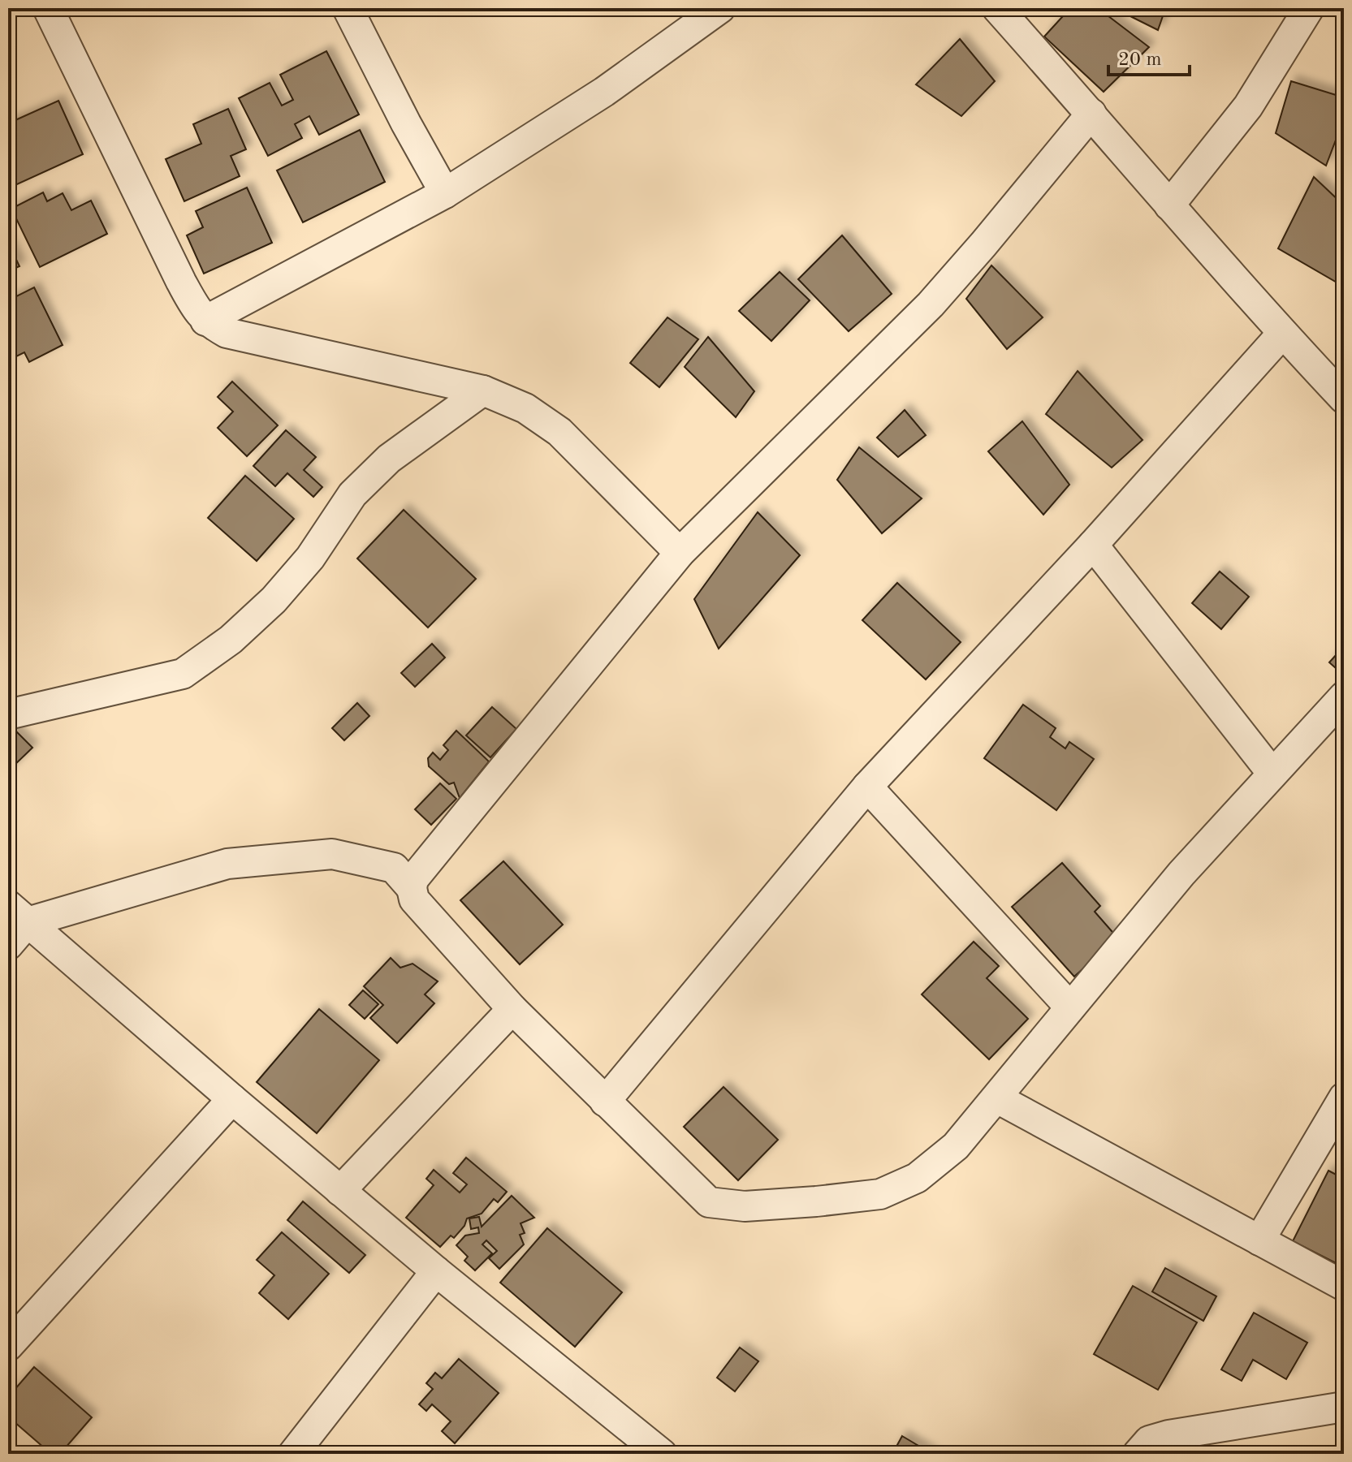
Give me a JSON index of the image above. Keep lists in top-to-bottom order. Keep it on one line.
{"scale_bar":"20 m"}
